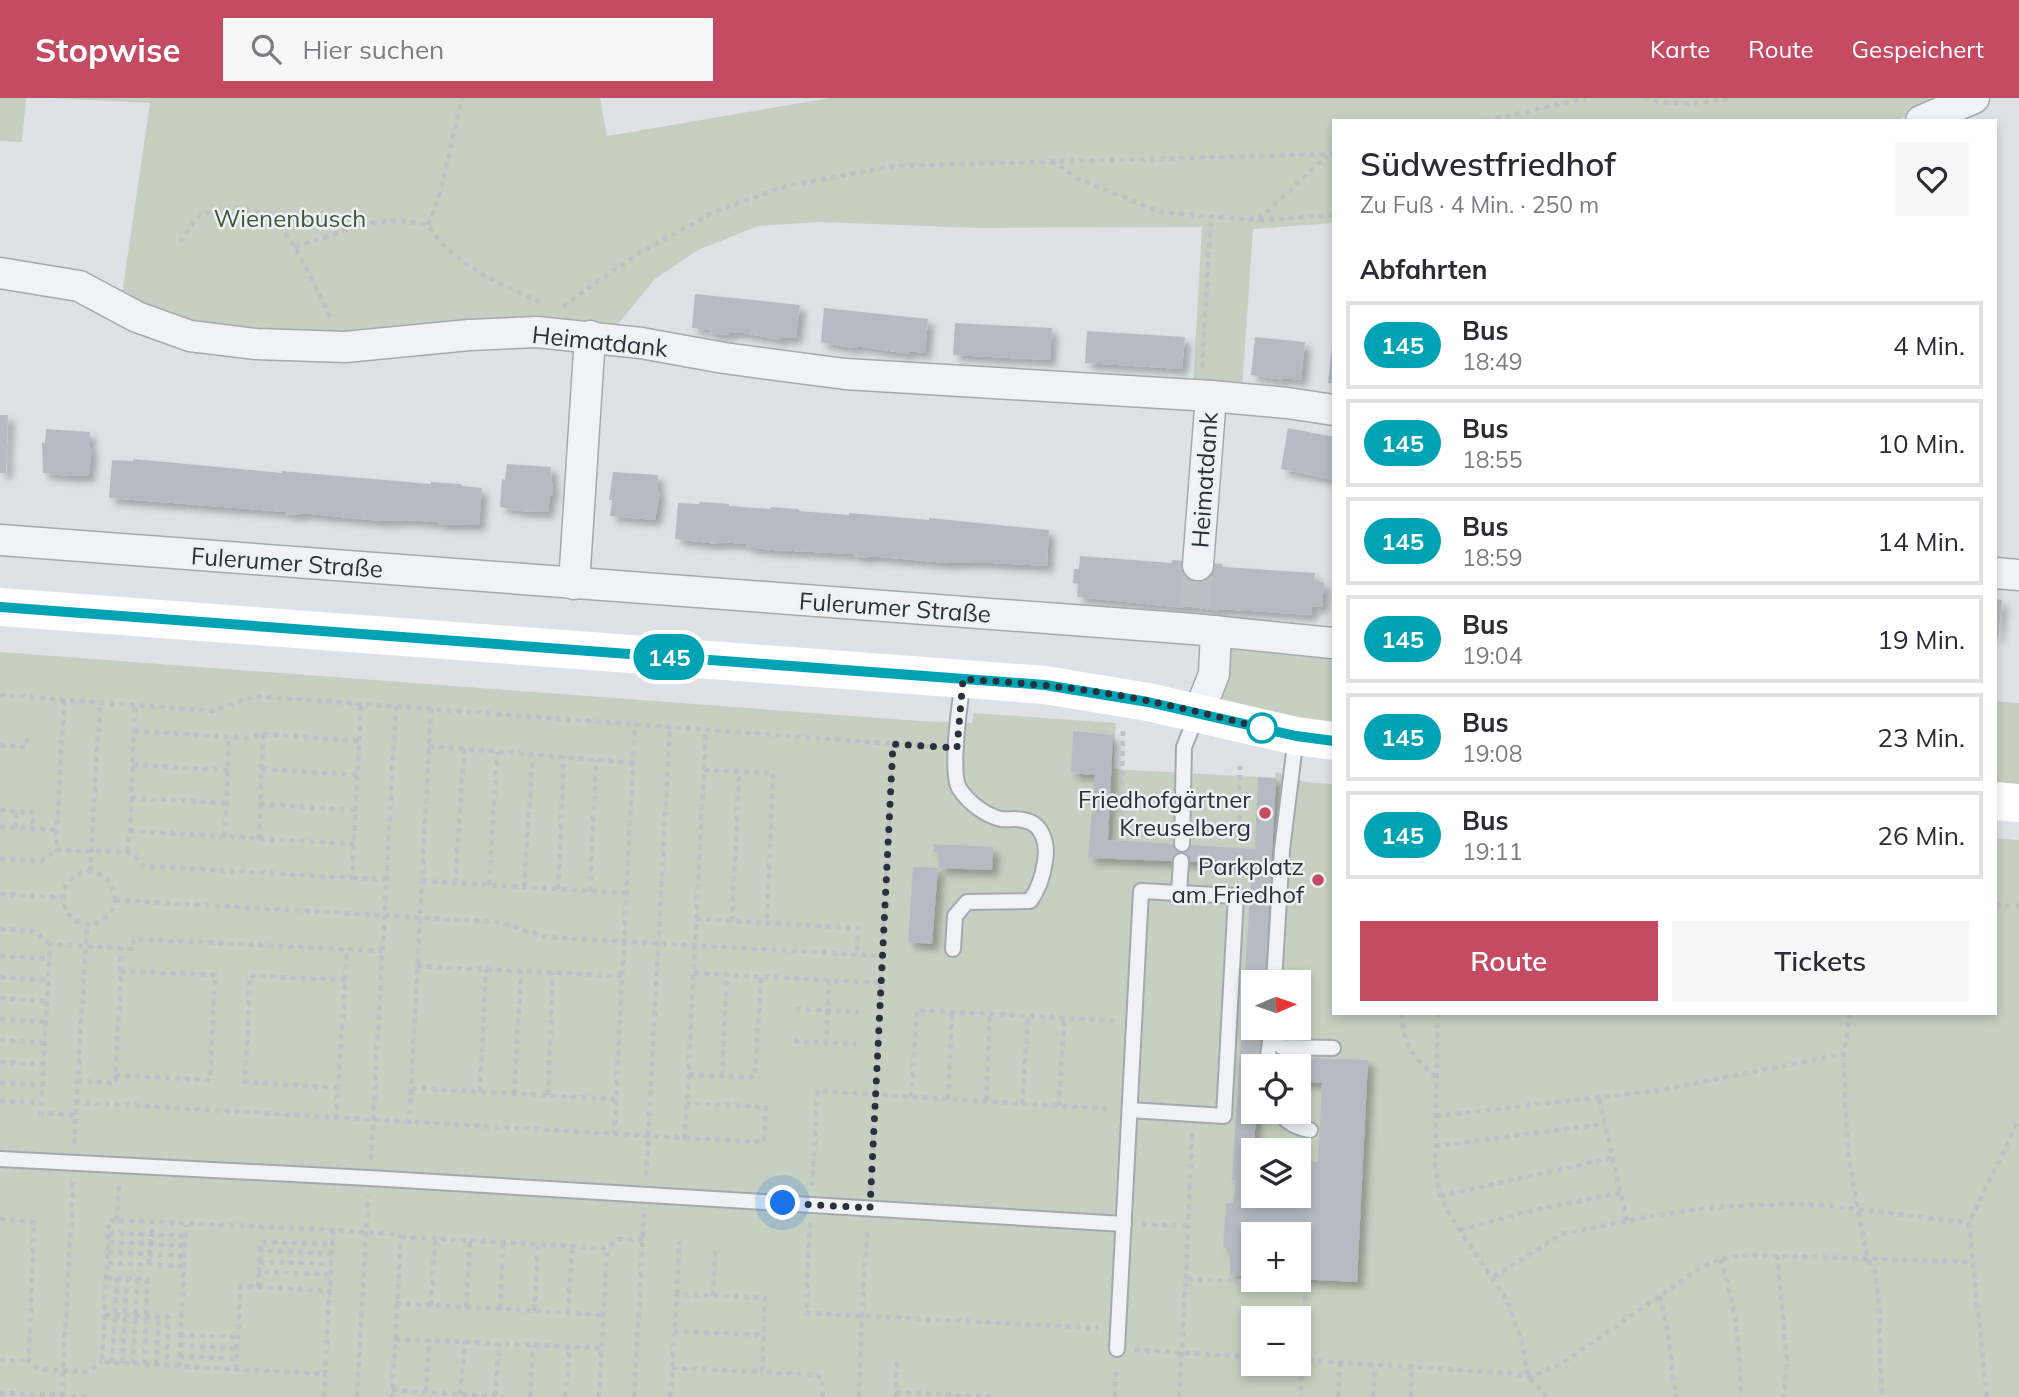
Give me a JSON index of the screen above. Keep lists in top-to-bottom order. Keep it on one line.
{"streets":{"street":["Heimatdank","Fulerumer Straße"]},"parks":["Wienenbusch"],"places":["Friedhofgärtner Kreuselberg","Parkplatz am Friedhof"],"lines":["bus line 145"],"north":"right","page":{"header":"Stopwise","search":"Hier suchen","nav":["Karte","Route","Gespeichert"],"on_map":"145","heading":[["Südwestfriedhof","Zu Fuß · 4 Min. · 250 m"],"Abfahrten"],"list":[{"mark":"145","name":"Bus","note":"18:49","value":"4 Min."},{"mark":"145","name":"Bus","note":"18:55","value":"10 Min."},{"mark":"145","name":"Bus","note":"18:59","value":"14 Min."},{"mark":"145","name":"Bus","note":"19:04","value":"19 Min."},{"mark":"145","name":"Bus","note":"19:08","value":"23 Min."},{"mark":"145","name":"Bus","note":"19:11","value":"26 Min."}],"buttons":["Route","Tickets"],"map_buttons":["+","−"]}}
